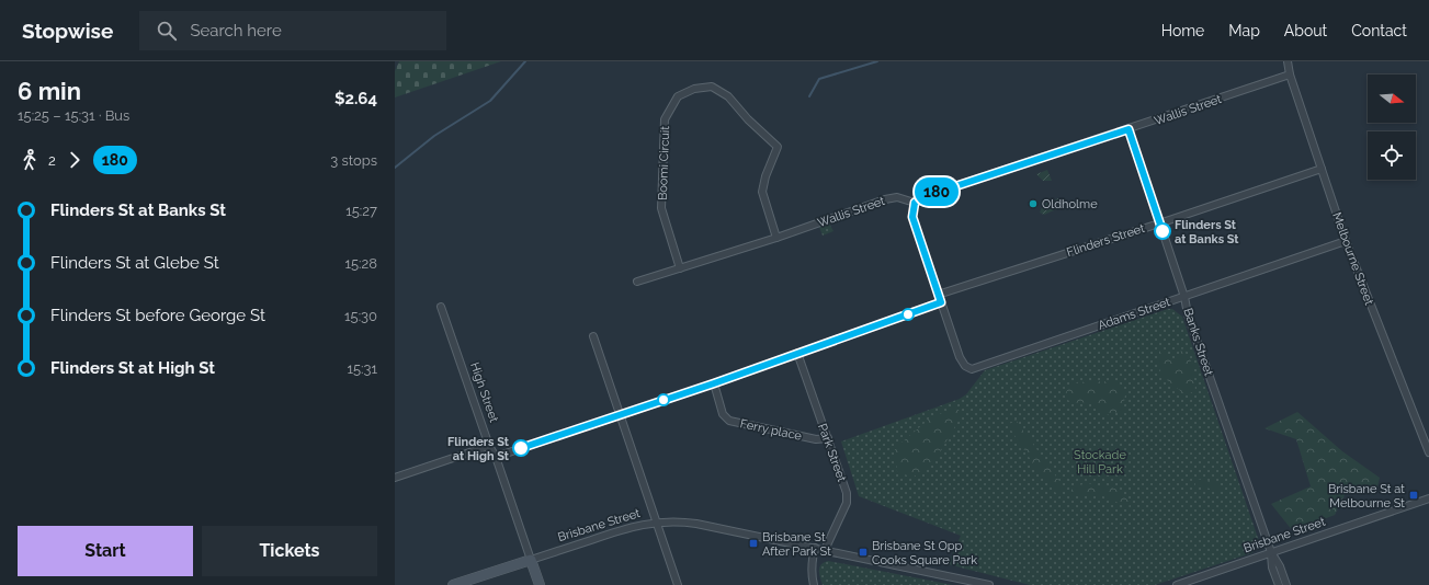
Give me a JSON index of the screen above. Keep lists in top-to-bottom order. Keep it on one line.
{"streets":{"main road":["High Street","Brisbane Street"],"street":["Wallis Street","Boomi Circuit","Flinders Street","Melbourne Street","Adams Street","Banks Street","Ferry place","Park Street"]},"crossings":[["Wallis Street","Boomi Circuit"],["Wallis Street","Melbourne Street"],["Wallis Street","Banks Street"],["Flinders Street","Melbourne Street"],["Flinders Street","Banks Street"],["Melbourne Street","Adams Street"],["Adams Street","Banks Street"],["Banks Street","Brisbane Street"],["High Street","Brisbane Street"],["Ferry place","Park Street"],["Park Street","Brisbane Street"]],"parks":["Stockade Hill Park"],"places":{"other":["Oldholme","Flinders St at Banks St","Flinders St at High St"],"transit":["Brisbane St at Melbourne St","Brisbane St After Park St","Brisbane St Opp Cooks Square Park"]},"lines":["bus line 180"],"north":"right","page":{"header":"Stopwise","search":"Search here","nav":["Home","Map","About","Contact"],"heading":["6 min","15:25 – 15:31 · Bus","$2.64"],"on_map":"180","legs":["2","180","3 stops"],"list":[{"name":"Flinders St at Banks St","value":"15:27"},{"name":"Flinders St at Glebe St","value":"15:28"},{"name":"Flinders St before George St","value":"15:30"},{"name":"Flinders St at High St","value":"15:31"}],"buttons":["Start","Tickets"]}}
